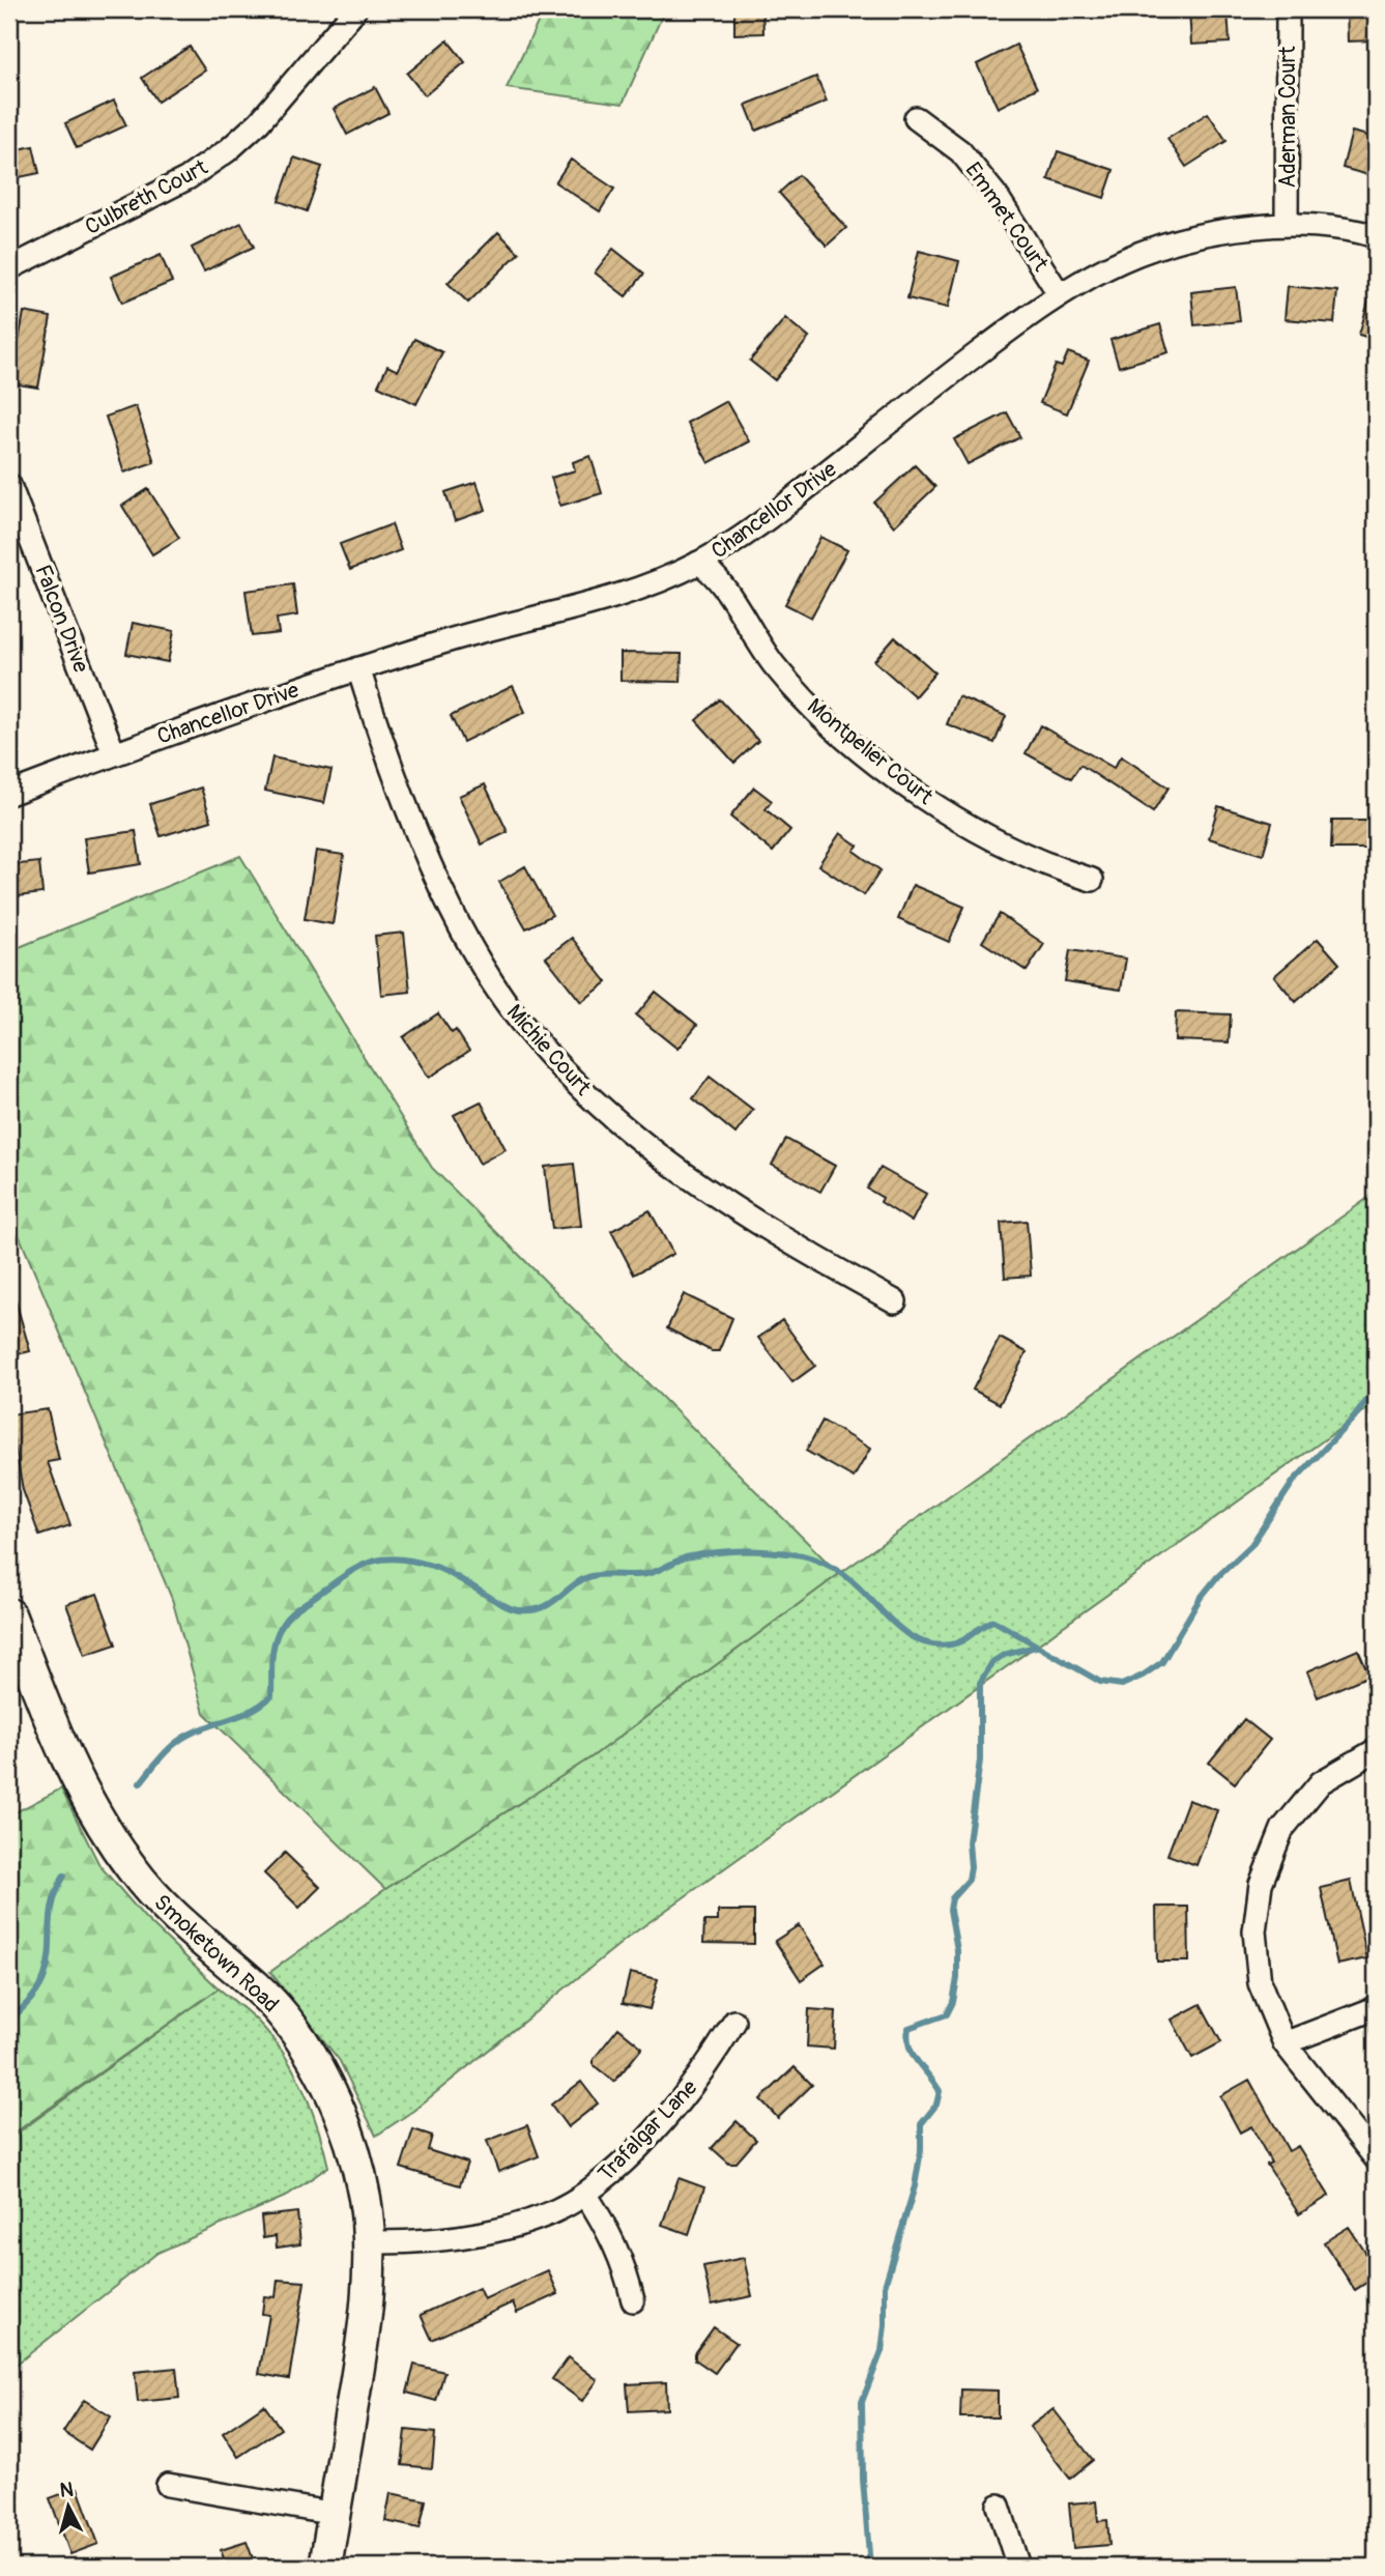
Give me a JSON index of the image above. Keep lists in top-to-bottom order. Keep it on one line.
{"streets":{"main road":["Smoketown Road"],"street":["Aderman Court","Culbreth Court","Emmet Court","Chancellor Drive","Falcon Drive","Montpelier Court","Michie Court","Trafalgar Lane"]},"crossings":[["Aderman Court","Chancellor Drive"],["Emmet Court","Chancellor Drive"],["Chancellor Drive","Falcon Drive"],["Chancellor Drive","Montpelier Court"],["Chancellor Drive","Michie Court"],["Smoketown Road","Trafalgar Lane"]],"north":"top"}
